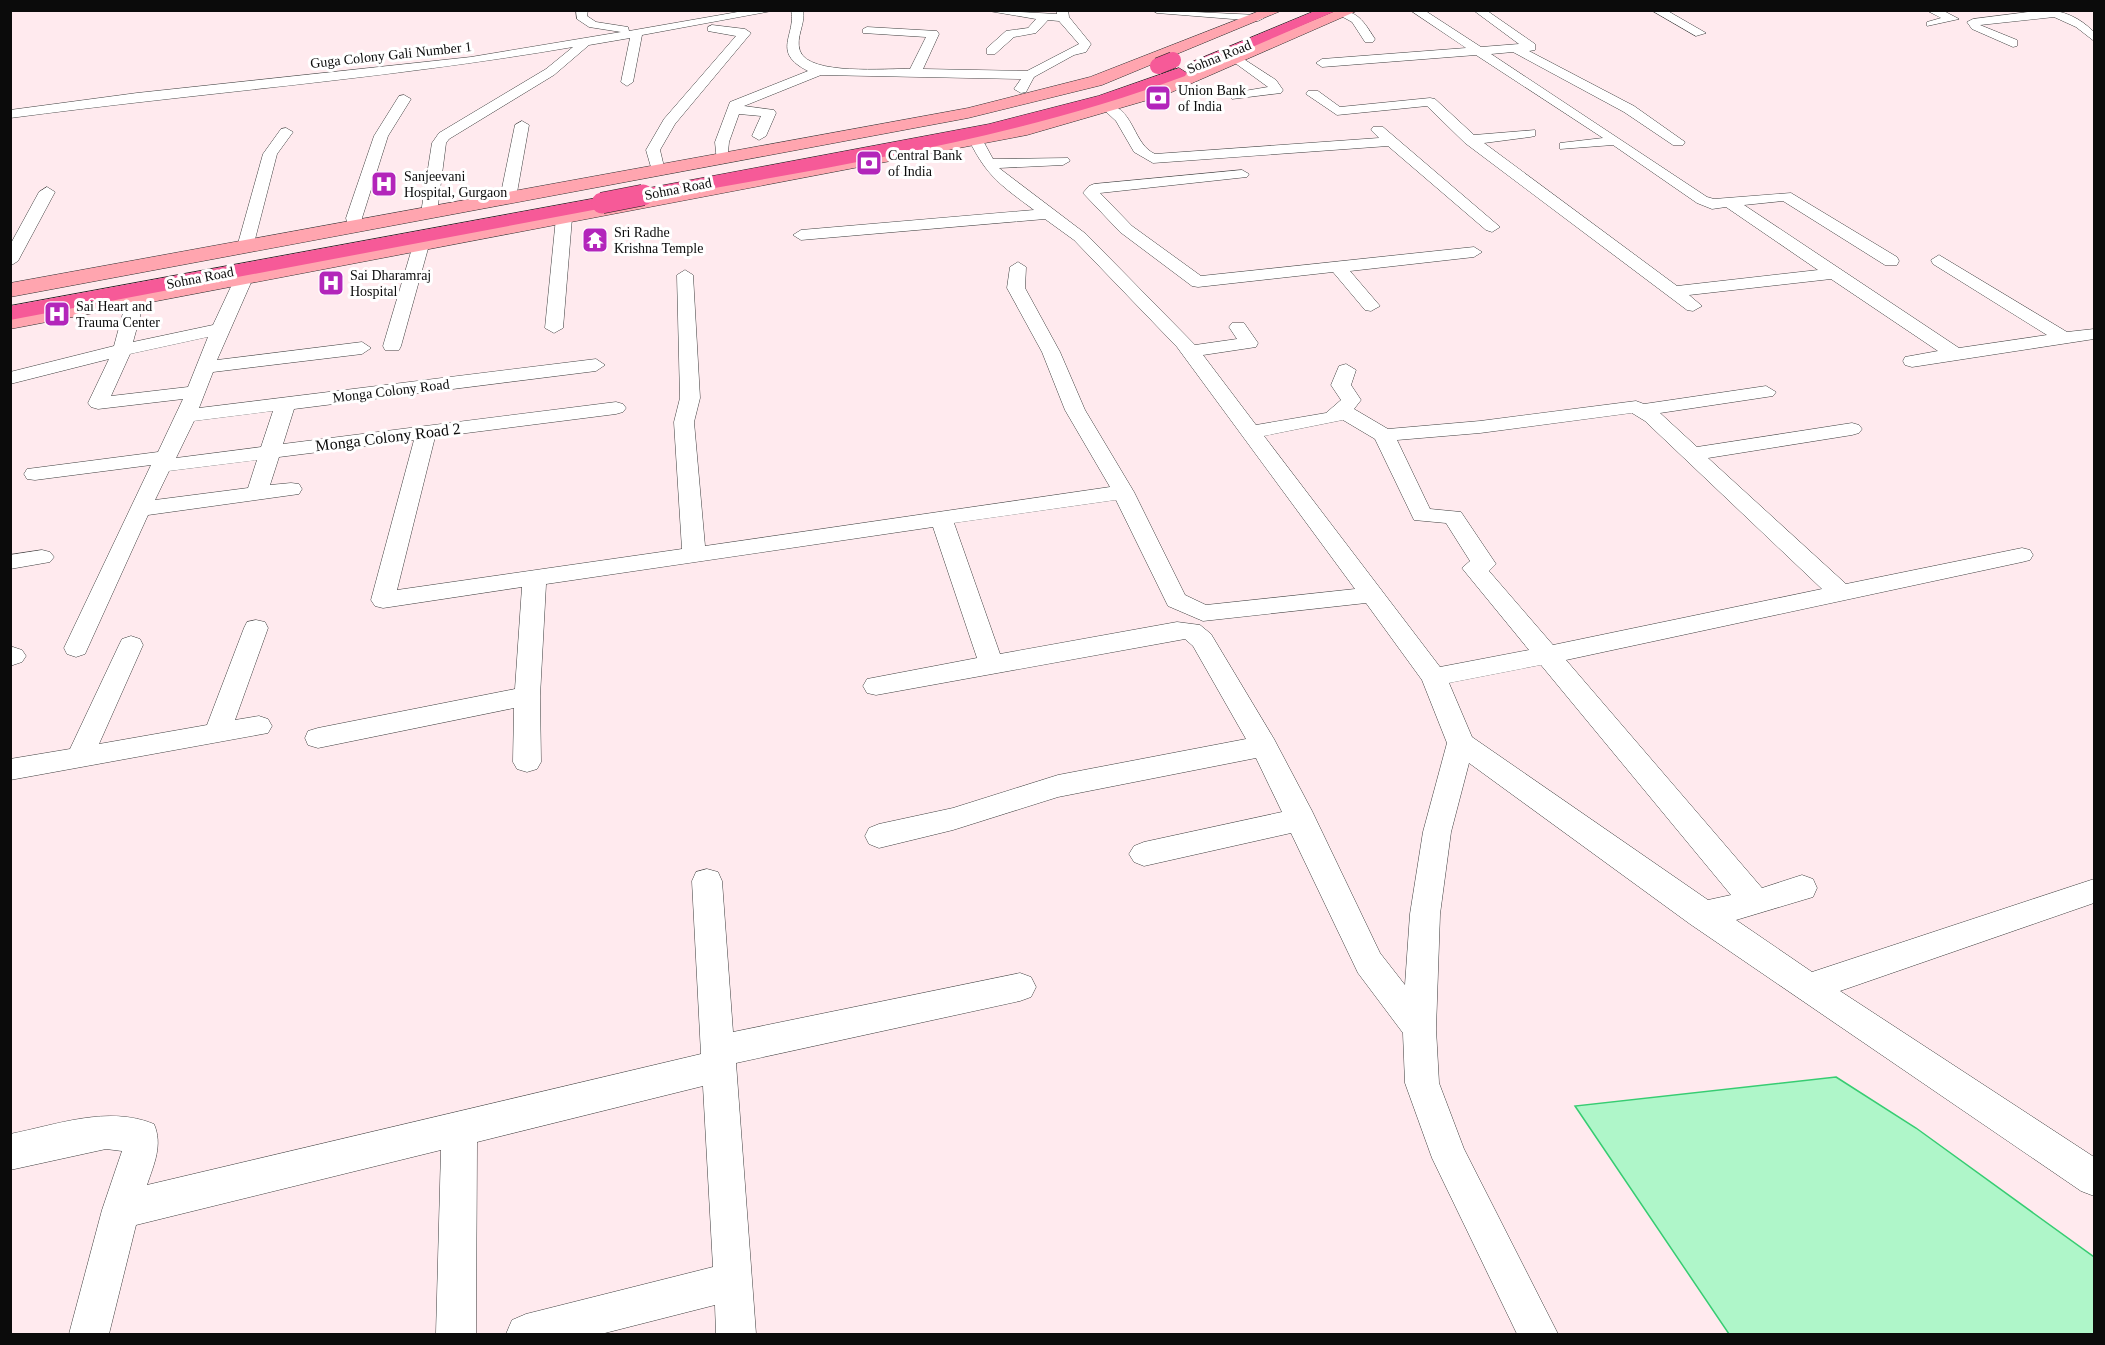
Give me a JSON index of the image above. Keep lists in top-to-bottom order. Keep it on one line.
{"streets":{"highway":["Sohna Road"],"street":["Guga Colony Gali Number 1","Monga Colony Road","Monga Colony Road 2"]},"places":{"bank":["Union Bank of India","Central Bank of India"],"hospital":["Sanjeevani Hospital, Gurgaon","Sai Dharamraj Hospital","Sai Heart and Trauma Center"],"temple":["Sri Radhe Krishna Temple"]}}
